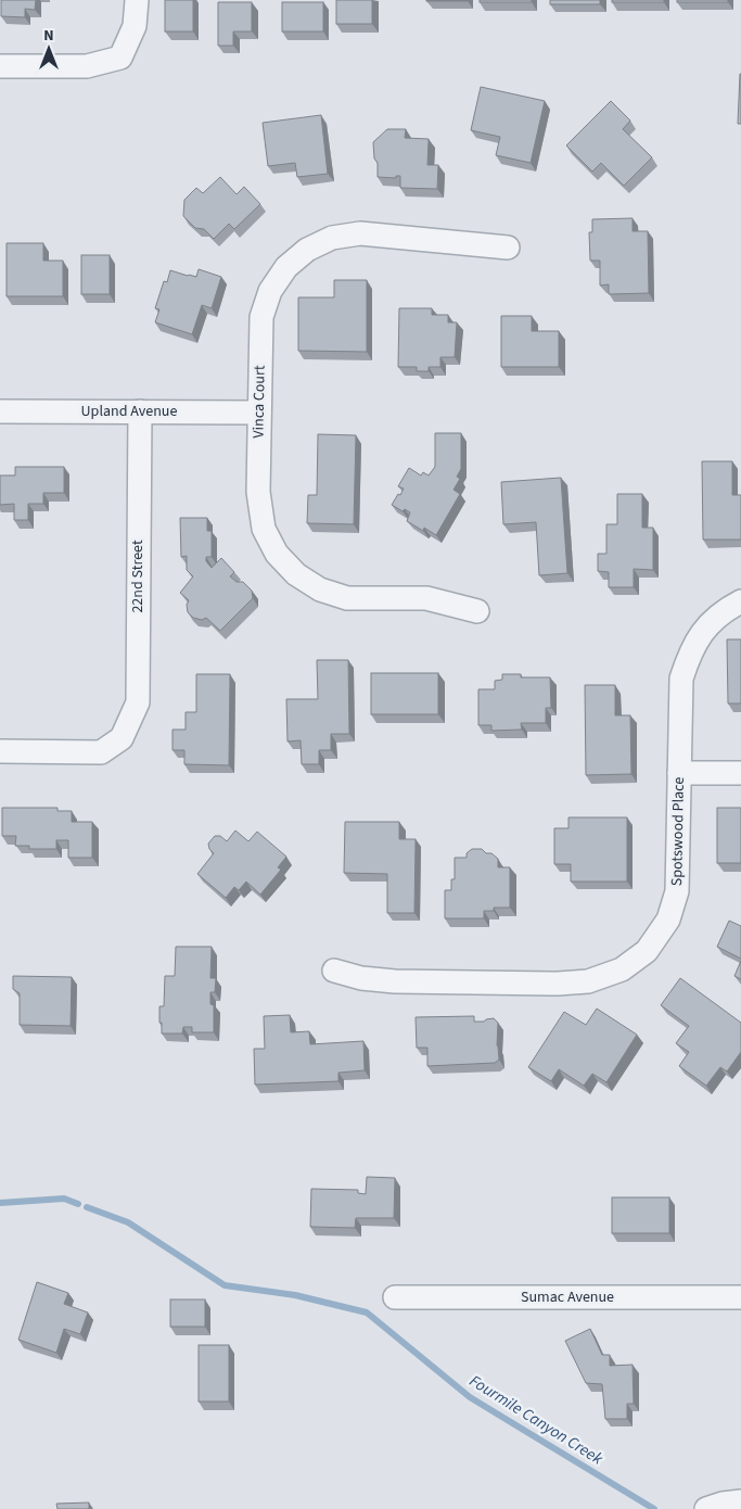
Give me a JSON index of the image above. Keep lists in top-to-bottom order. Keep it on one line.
{"streets":{"street":["Vinca Court","Upland Avenue","22nd Street","Spotswood Place","Sumac Avenue"]},"crossings":[["Vinca Court","Upland Avenue"],["Upland Avenue","22nd Street"]],"water":["Fourmile Canyon Creek"],"north":"top"}
